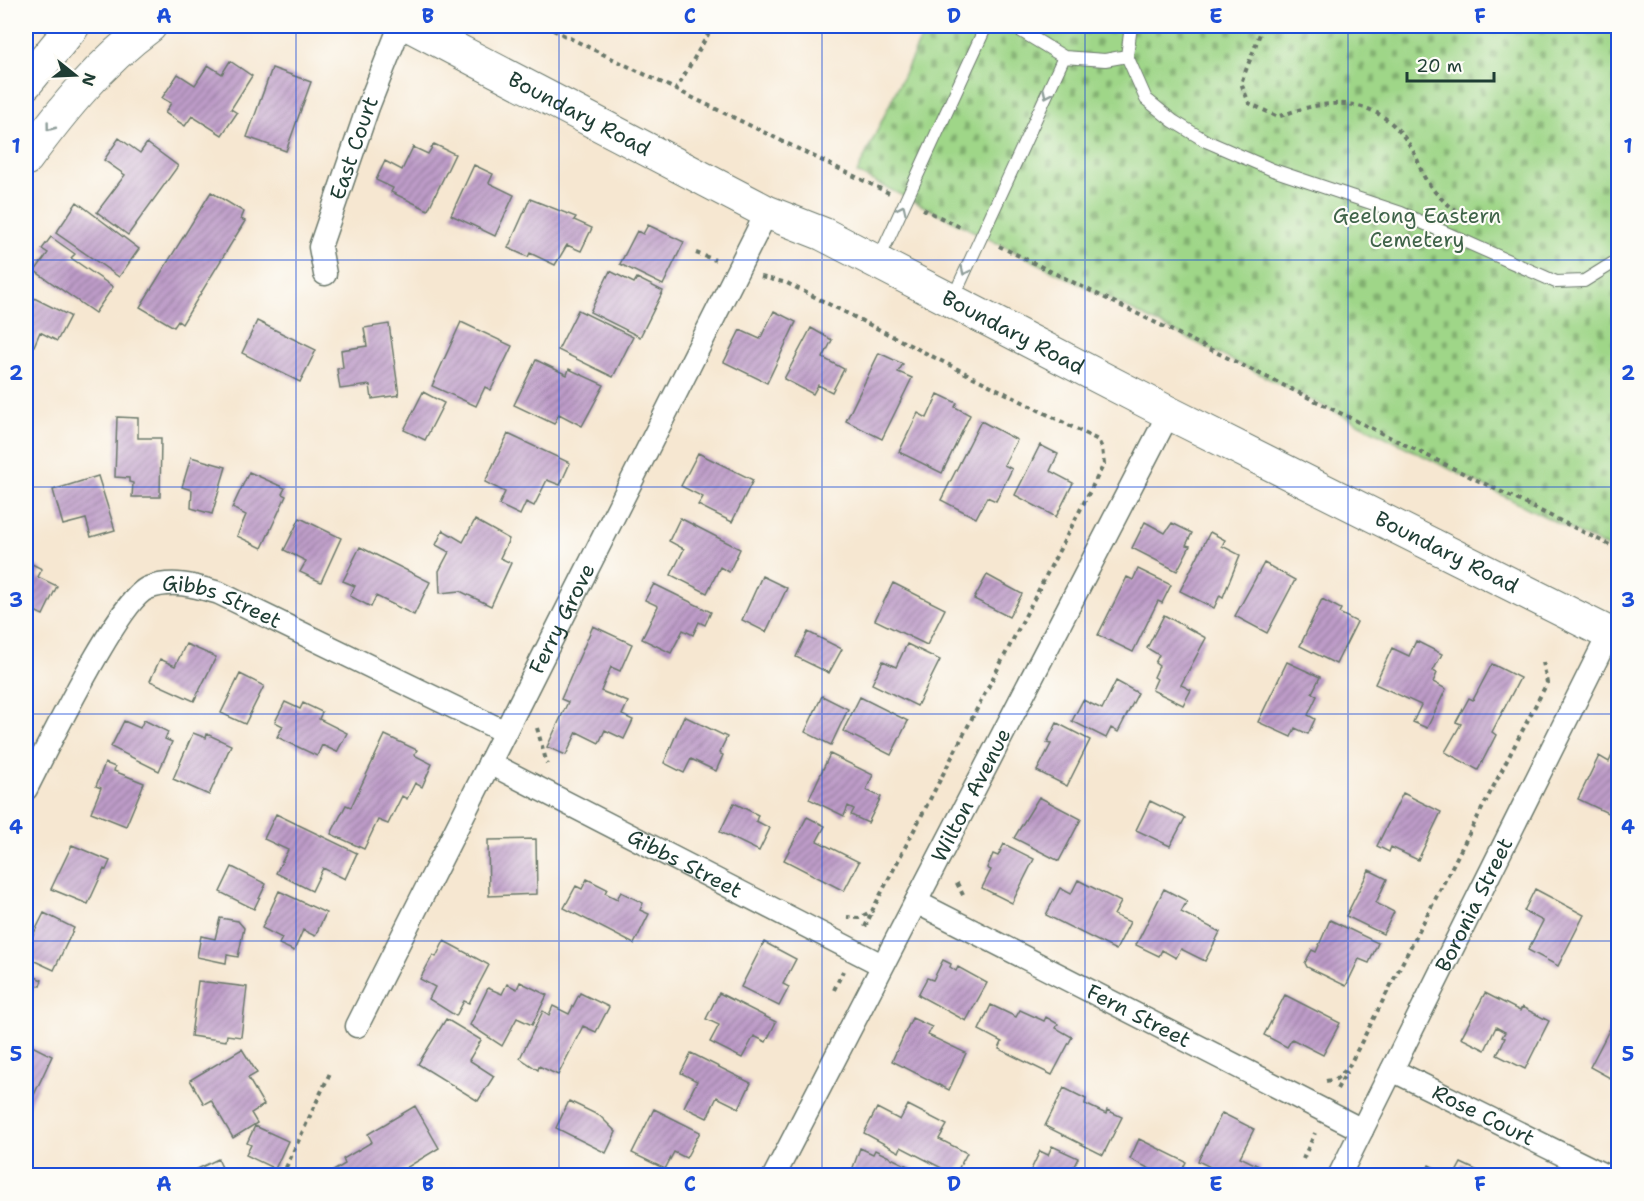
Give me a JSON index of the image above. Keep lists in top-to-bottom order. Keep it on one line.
{"streets":{"main road":["Boundary Road"],"street":["East Court","Gibbs Street","Ferry Grove","Wilton Avenue","Boronia Street","Fern Street","Rose Court"]},"crossings":[["Boundary Road","Ferry Grove"],["Boundary Road","Wilton Avenue"],["Boundary Road","Boronia Street"],["Gibbs Street","Ferry Grove"],["Gibbs Street","Wilton Avenue"],["Wilton Avenue","Fern Street"],["Boronia Street","Fern Street"],["Boronia Street","Rose Court"]],"parks":["Geelong Eastern Cemetery"],"scale_bar":"20 m","north":"right","grid":{"columns":["A","B","C","D","E","F"],"rows":["1","2","3","4","5"]}}
